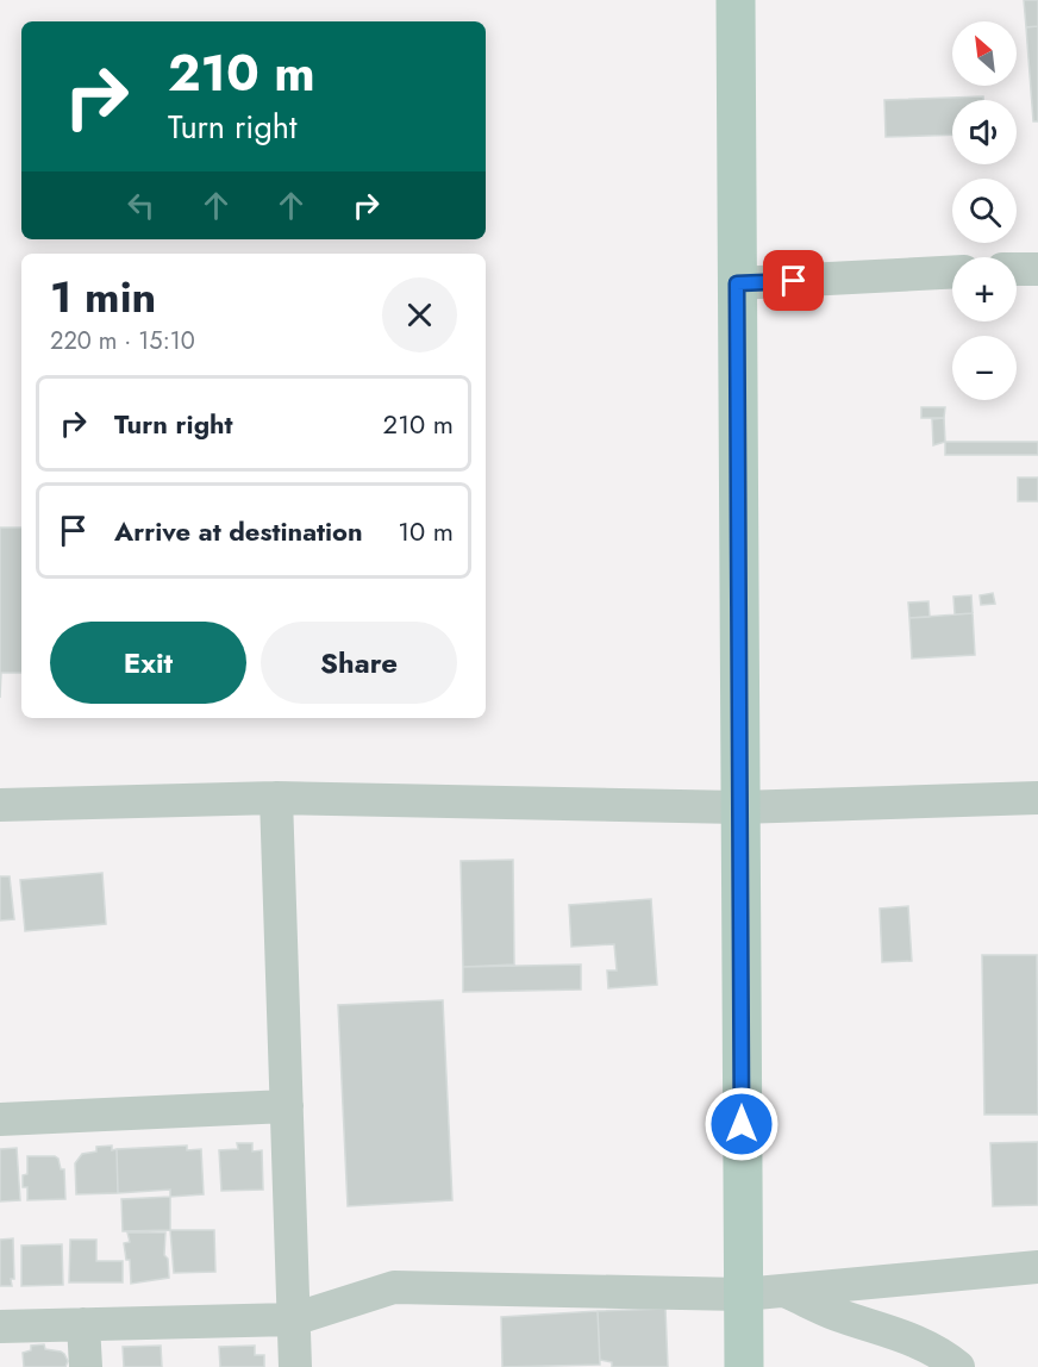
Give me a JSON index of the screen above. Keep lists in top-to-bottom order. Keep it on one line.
{"north":"top left","page":{"map_buttons":["+","−"],"turn":["210 m","Turn right"],"heading":["1 min","220 m · 15:10"],"list":[{"name":"Turn right","value":"210 m"},{"name":"Arrive at destination","value":"10 m"}],"buttons":["Exit","Share"]}}
